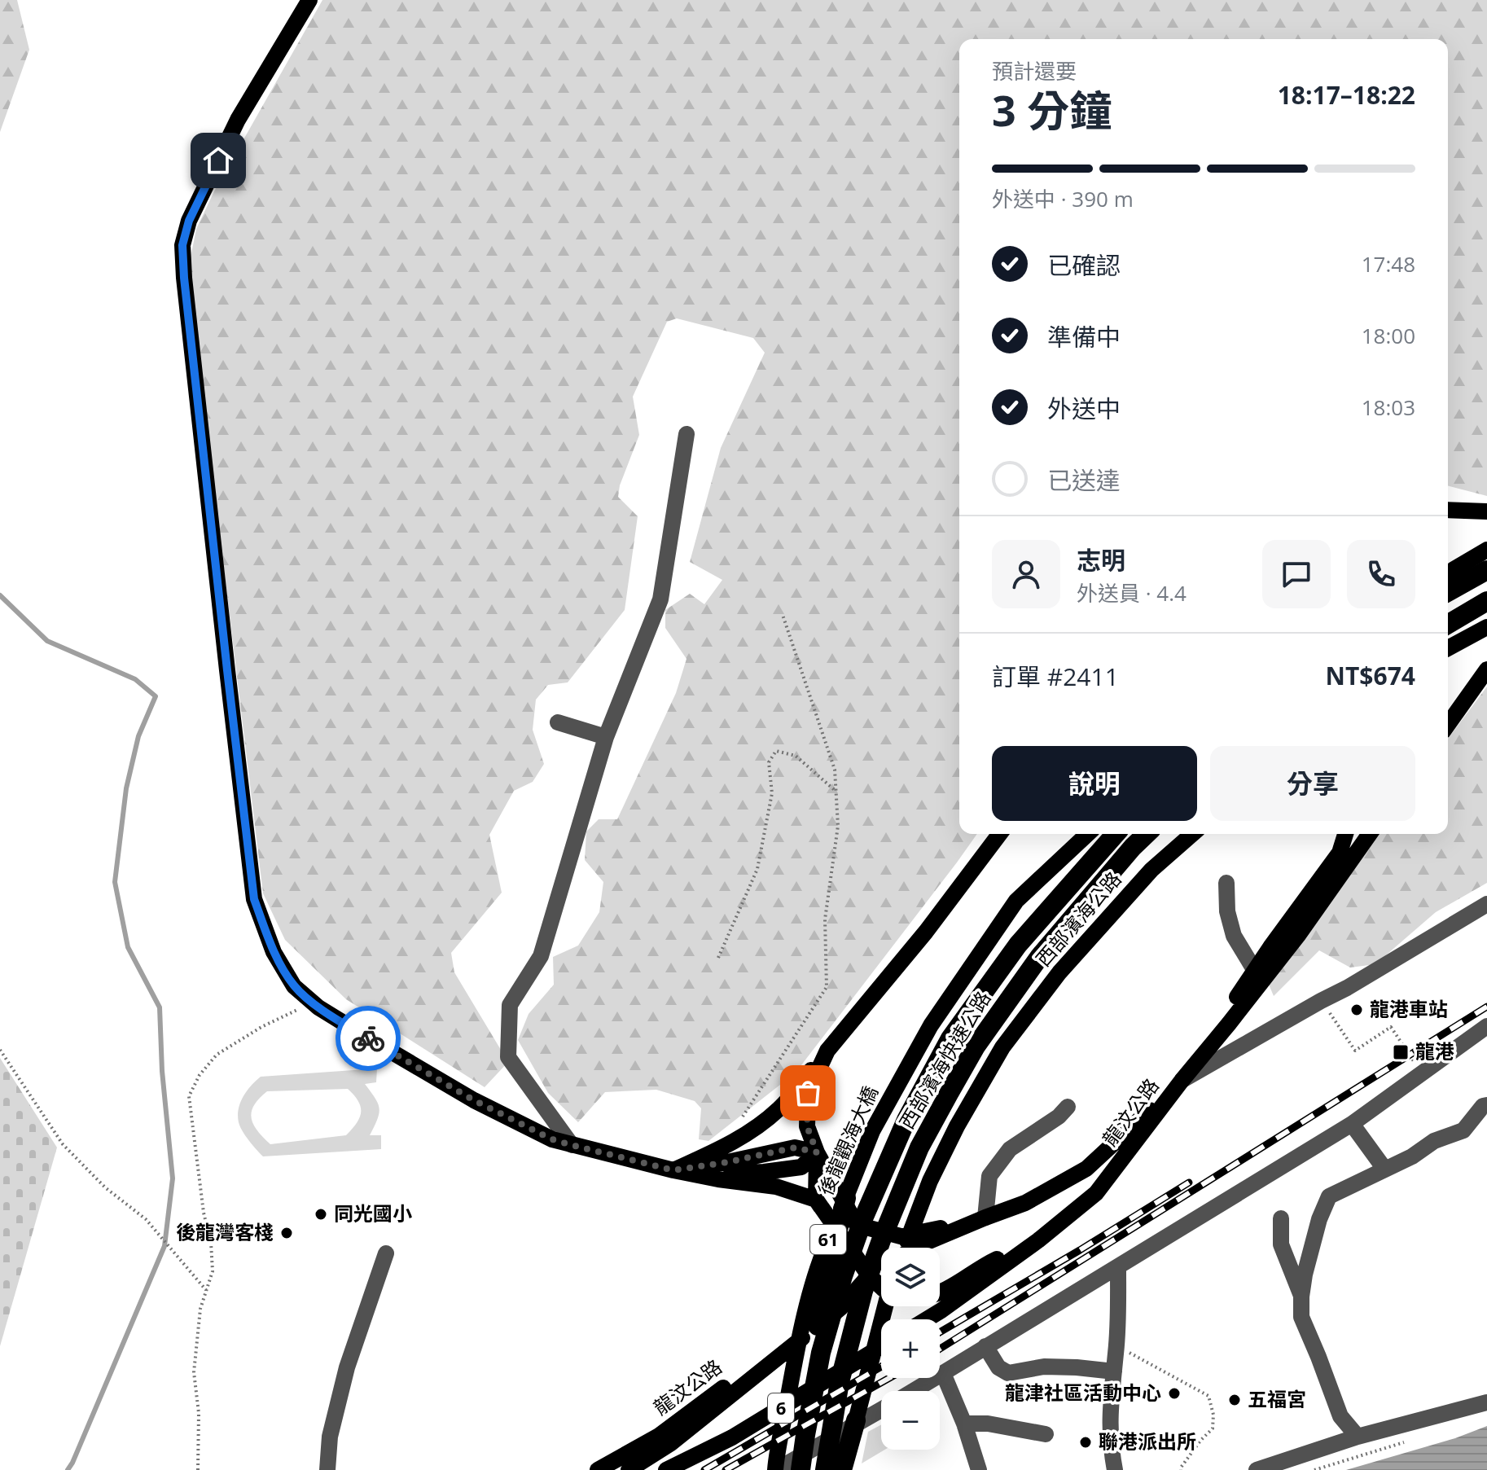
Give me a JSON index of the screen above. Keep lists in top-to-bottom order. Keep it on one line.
{"streets":{"highway":["西部濱海快速公路","61"],"main road":["西部濱海公路","龍汶公路","後龍觀海大橋","6"]},"places":{"other":["龍港車站","同光國小","後龍灣客棧","龍津社區活動中心","五福宮","聯港派出所"],"transit":["龍港"]},"page":{"heading":["3 分鐘","預計還要","18:17–18:22"],"panel":["志明","外送員 · 4.4","訂單 #2411","NT$674"],"bar":"外送中 · 390 m","list":[["已確認","17:48"],["準備中","18:00"],["外送中","18:03"],"已送達"],"buttons":["說明","分享"],"map_buttons":["+","−"]}}
